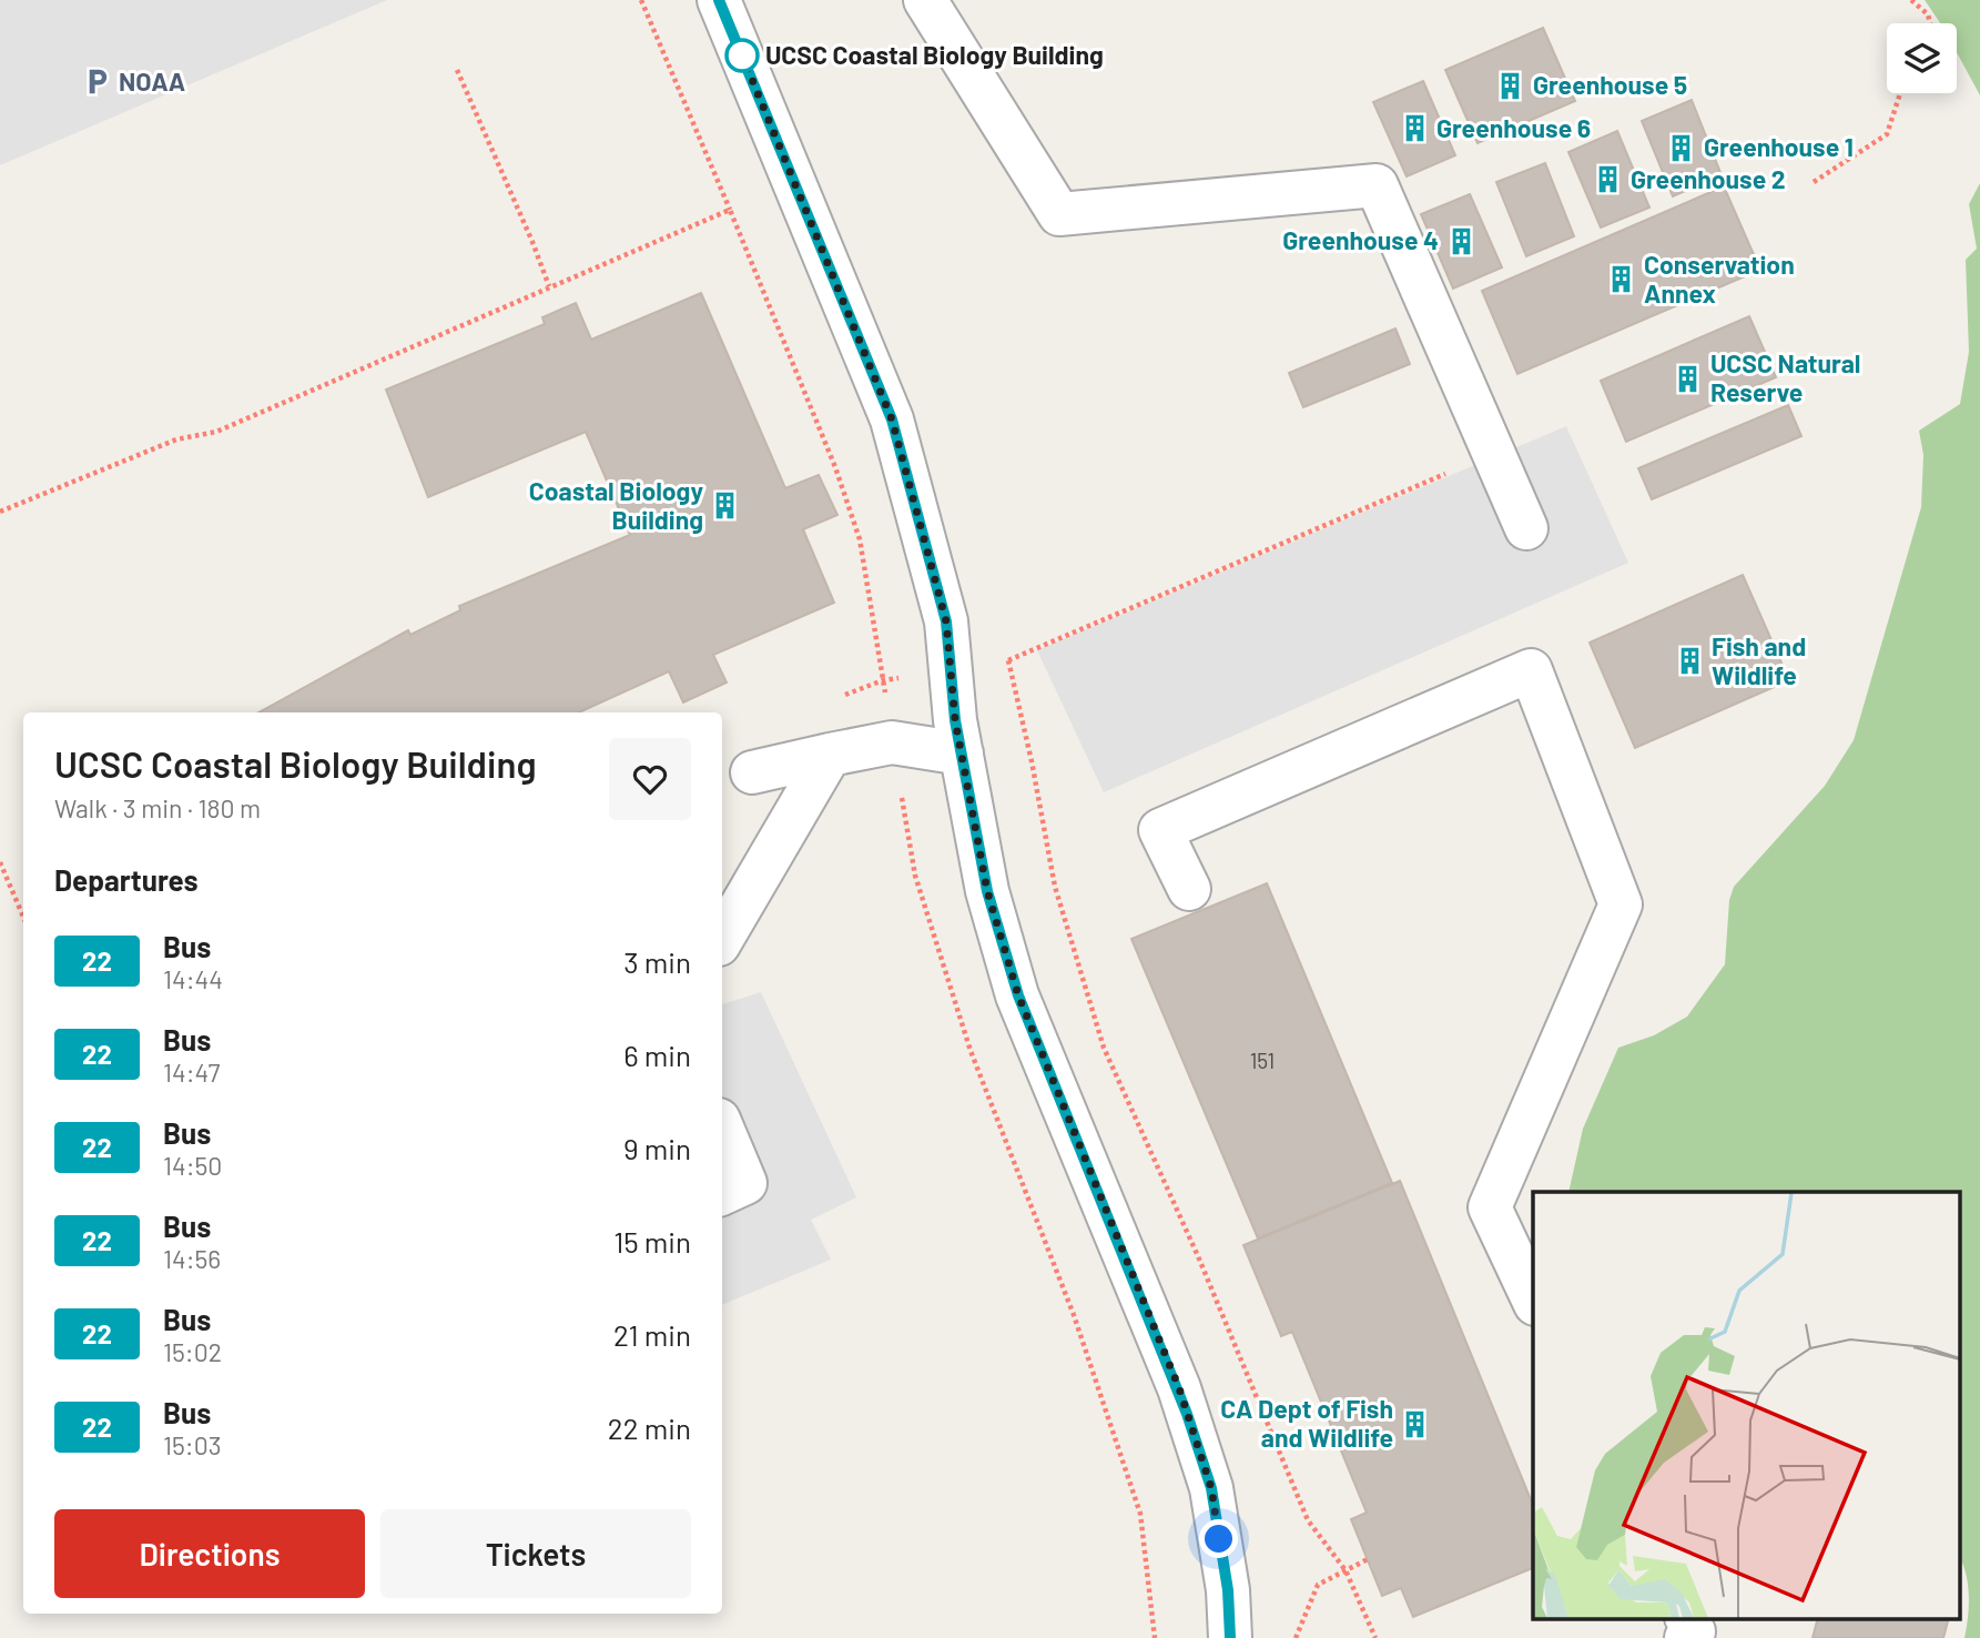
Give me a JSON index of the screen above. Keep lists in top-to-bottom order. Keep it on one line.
{"places":{"other":["UCSC Coastal Biology Building"],"parking":["NOAA"],"building":["Greenhouse 5","Greenhouse 6","Greenhouse 1","Greenhouse 2","Greenhouse 4","Conservation Annex","UCSC Natural Reserve","Coastal Biology Building","Fish and Wildlife","CA Dept of Fish and Wildlife"]},"lines":["bus line 22"],"house_numbers":["151"],"page":{"heading":[["UCSC Coastal Biology Building","Walk · 3 min · 180 m"],"Departures"],"list":[{"mark":"22","name":"Bus","note":"14:44","value":"3 min"},{"mark":"22","name":"Bus","note":"14:47","value":"6 min"},{"mark":"22","name":"Bus","note":"14:50","value":"9 min"},{"mark":"22","name":"Bus","note":"14:56","value":"15 min"},{"mark":"22","name":"Bus","note":"15:02","value":"21 min"},{"mark":"22","name":"Bus","note":"15:03","value":"22 min"}],"buttons":["Directions","Tickets"]}}
